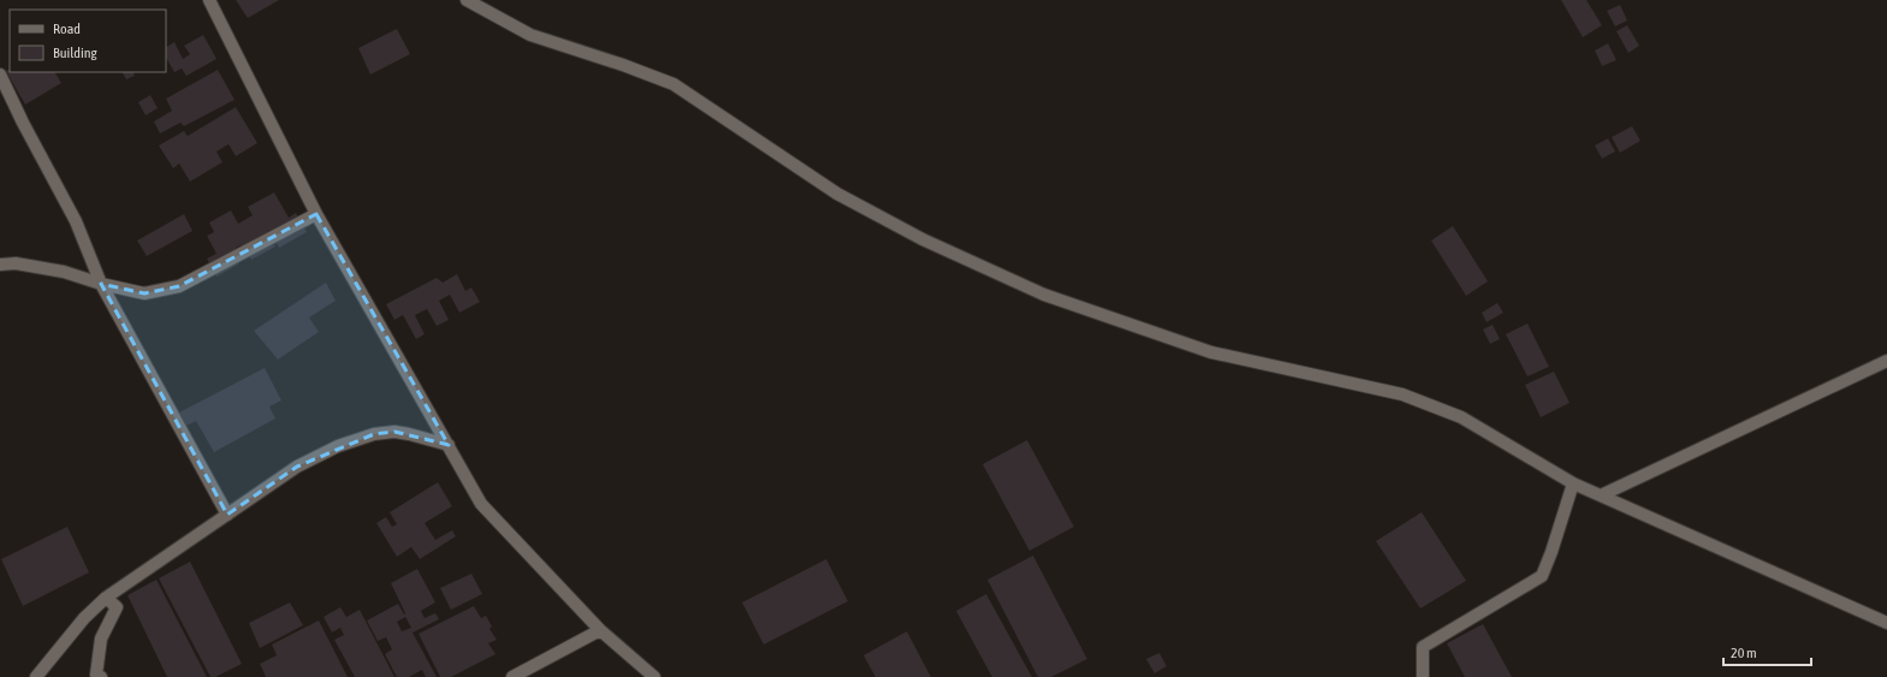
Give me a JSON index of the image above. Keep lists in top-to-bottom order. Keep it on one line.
{"legend":["Road","Building"],"scale_bar":"20 m"}
